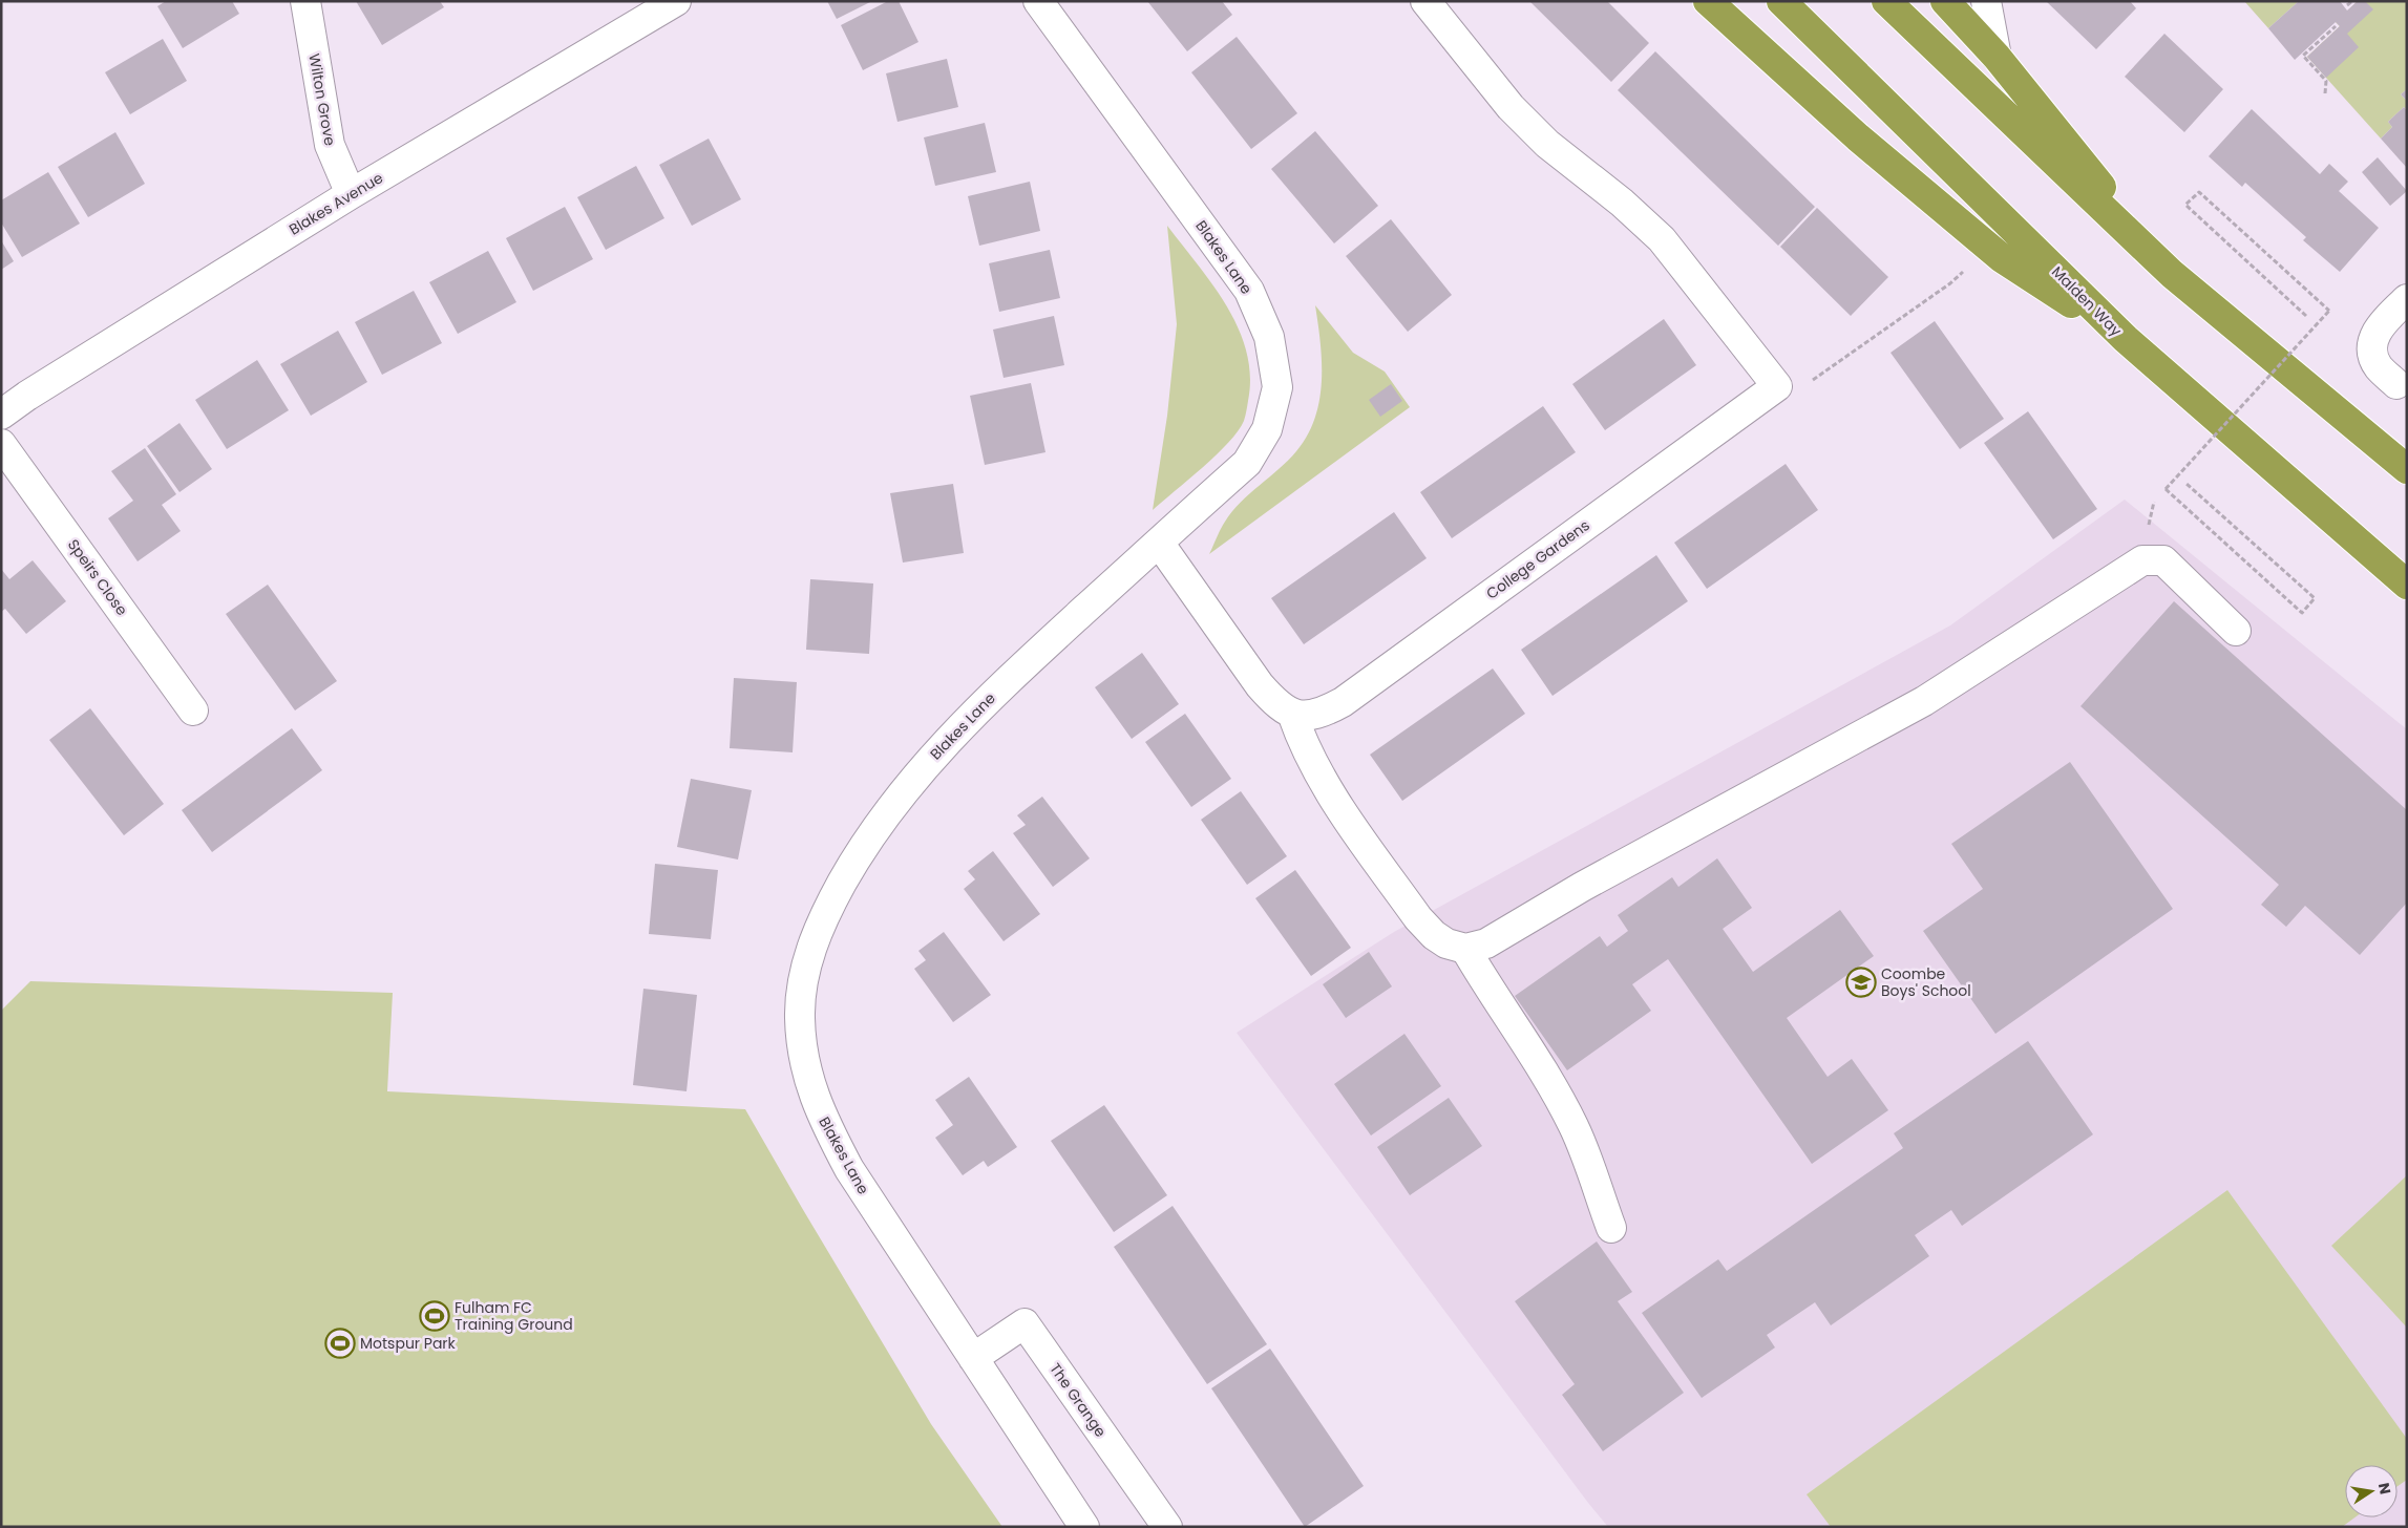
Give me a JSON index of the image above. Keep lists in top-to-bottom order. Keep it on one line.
{"streets":{"highway":["Malden Way"],"street":["Wilton Grove","Blakes Avenue","Blakes Lane","College Gardens","Speirs Close","The Grange"]},"crossings":[["Wilton Grove","Blakes Avenue"],["Blakes Lane","The Grange"]],"places":{"school or university":["Coombe Boys' School"],"sports":["Fulham FC Training Ground","Motspur Park"]},"north":"right"}
